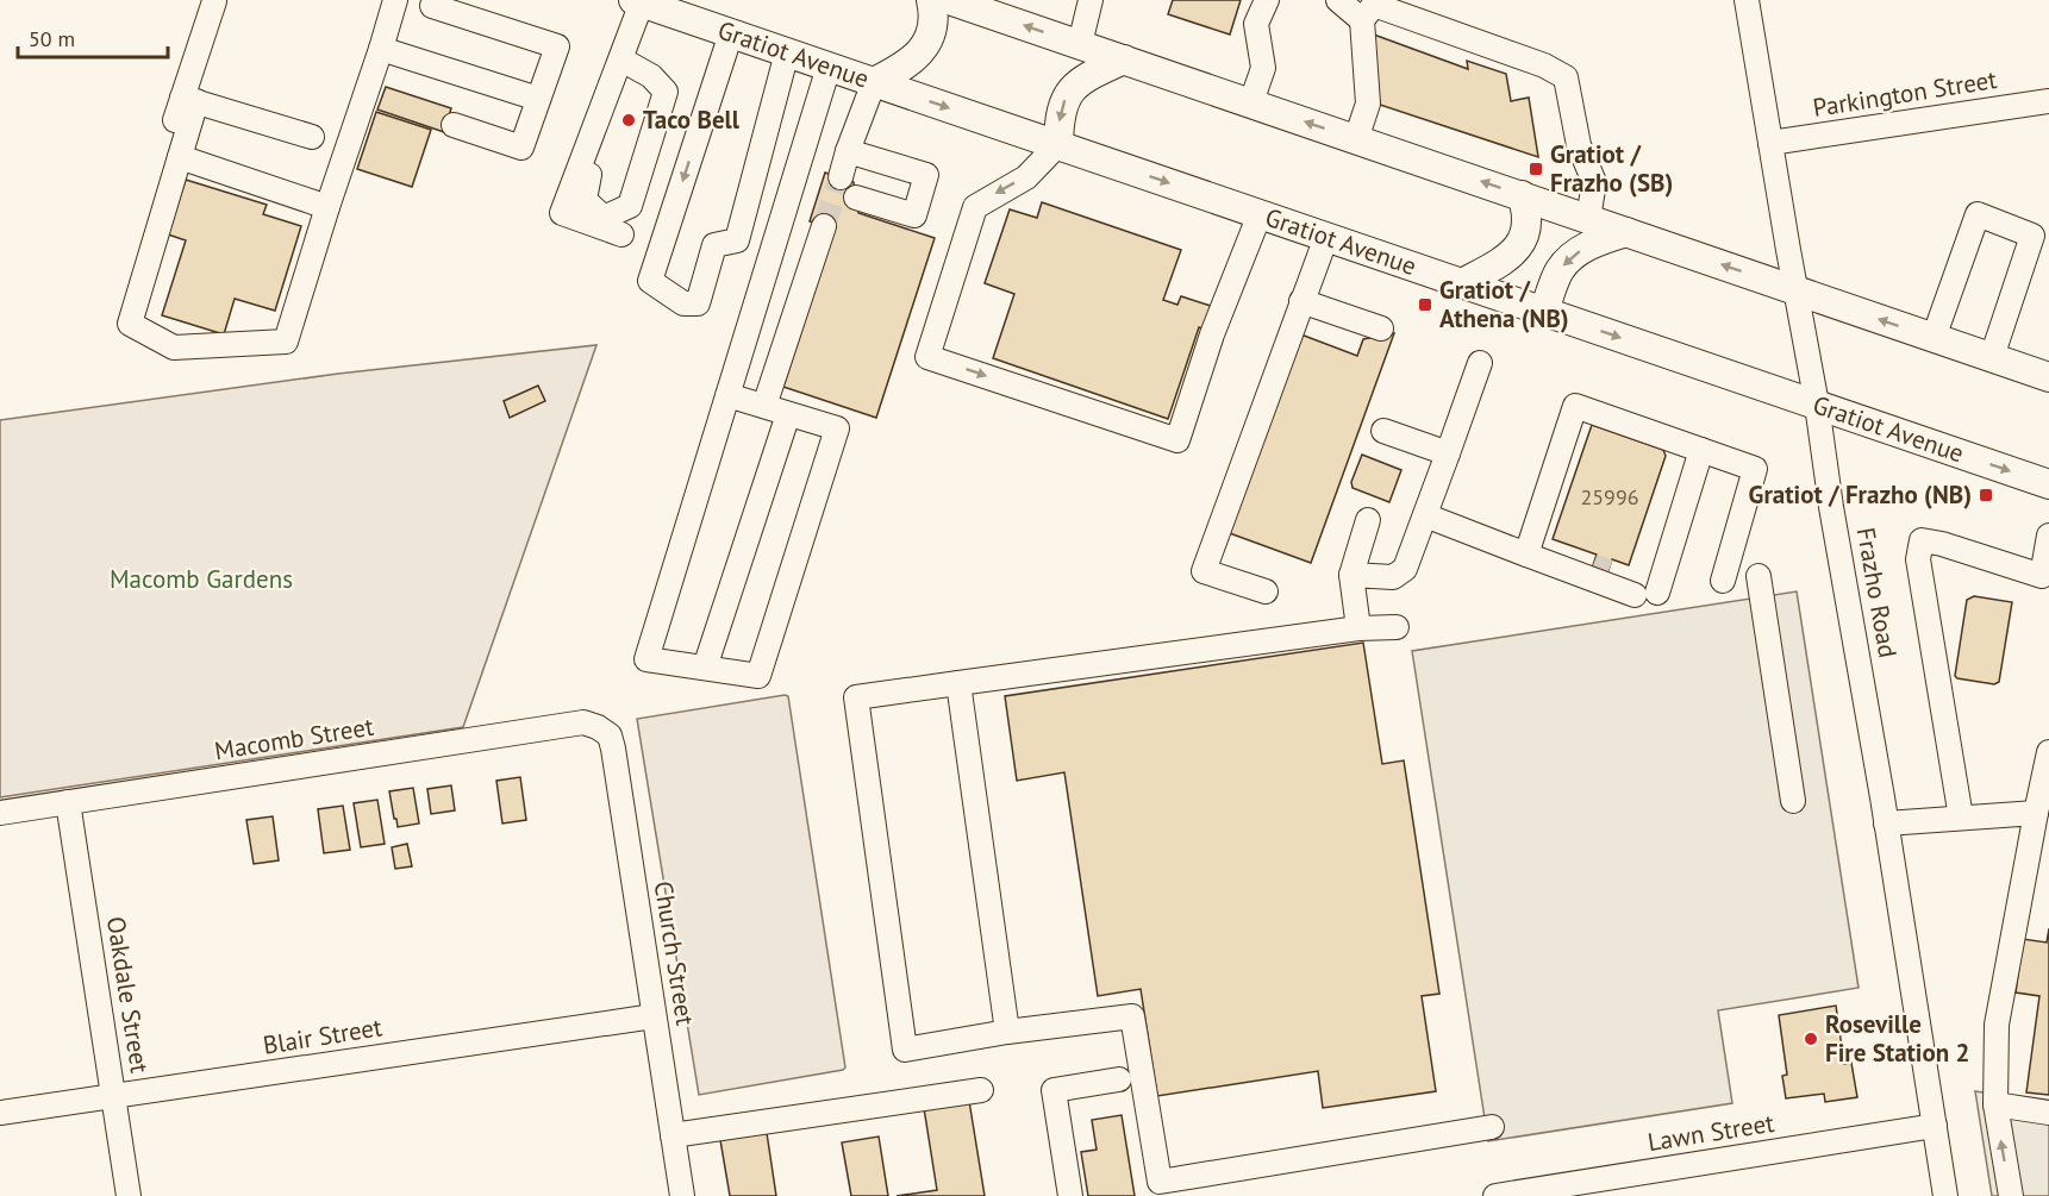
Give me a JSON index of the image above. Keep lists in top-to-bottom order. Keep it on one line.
{"streets":{"main road":["Gratiot Avenue"],"street":["Parkington Street","Frazho Road","Macomb Street","Church Street","Oakdale Street","Blair Street","Lawn Street"]},"crossings":[["Gratiot Avenue","Frazho Road"],["Parkington Street","Frazho Road"],["Frazho Road","Lawn Street"],["Macomb Street","Church Street"],["Macomb Street","Oakdale Street"],["Church Street","Blair Street"],["Oakdale Street","Blair Street"]],"parks":["Macomb Gardens"],"places":{"other":["Taco Bell","Roseville Fire Station 2"],"transit":["Gratiot / Frazho (SB)","Gratiot / Athena (NB)","Gratiot / Frazho (NB)"]},"house_numbers":["25996"],"scale_bar":"50 m"}
